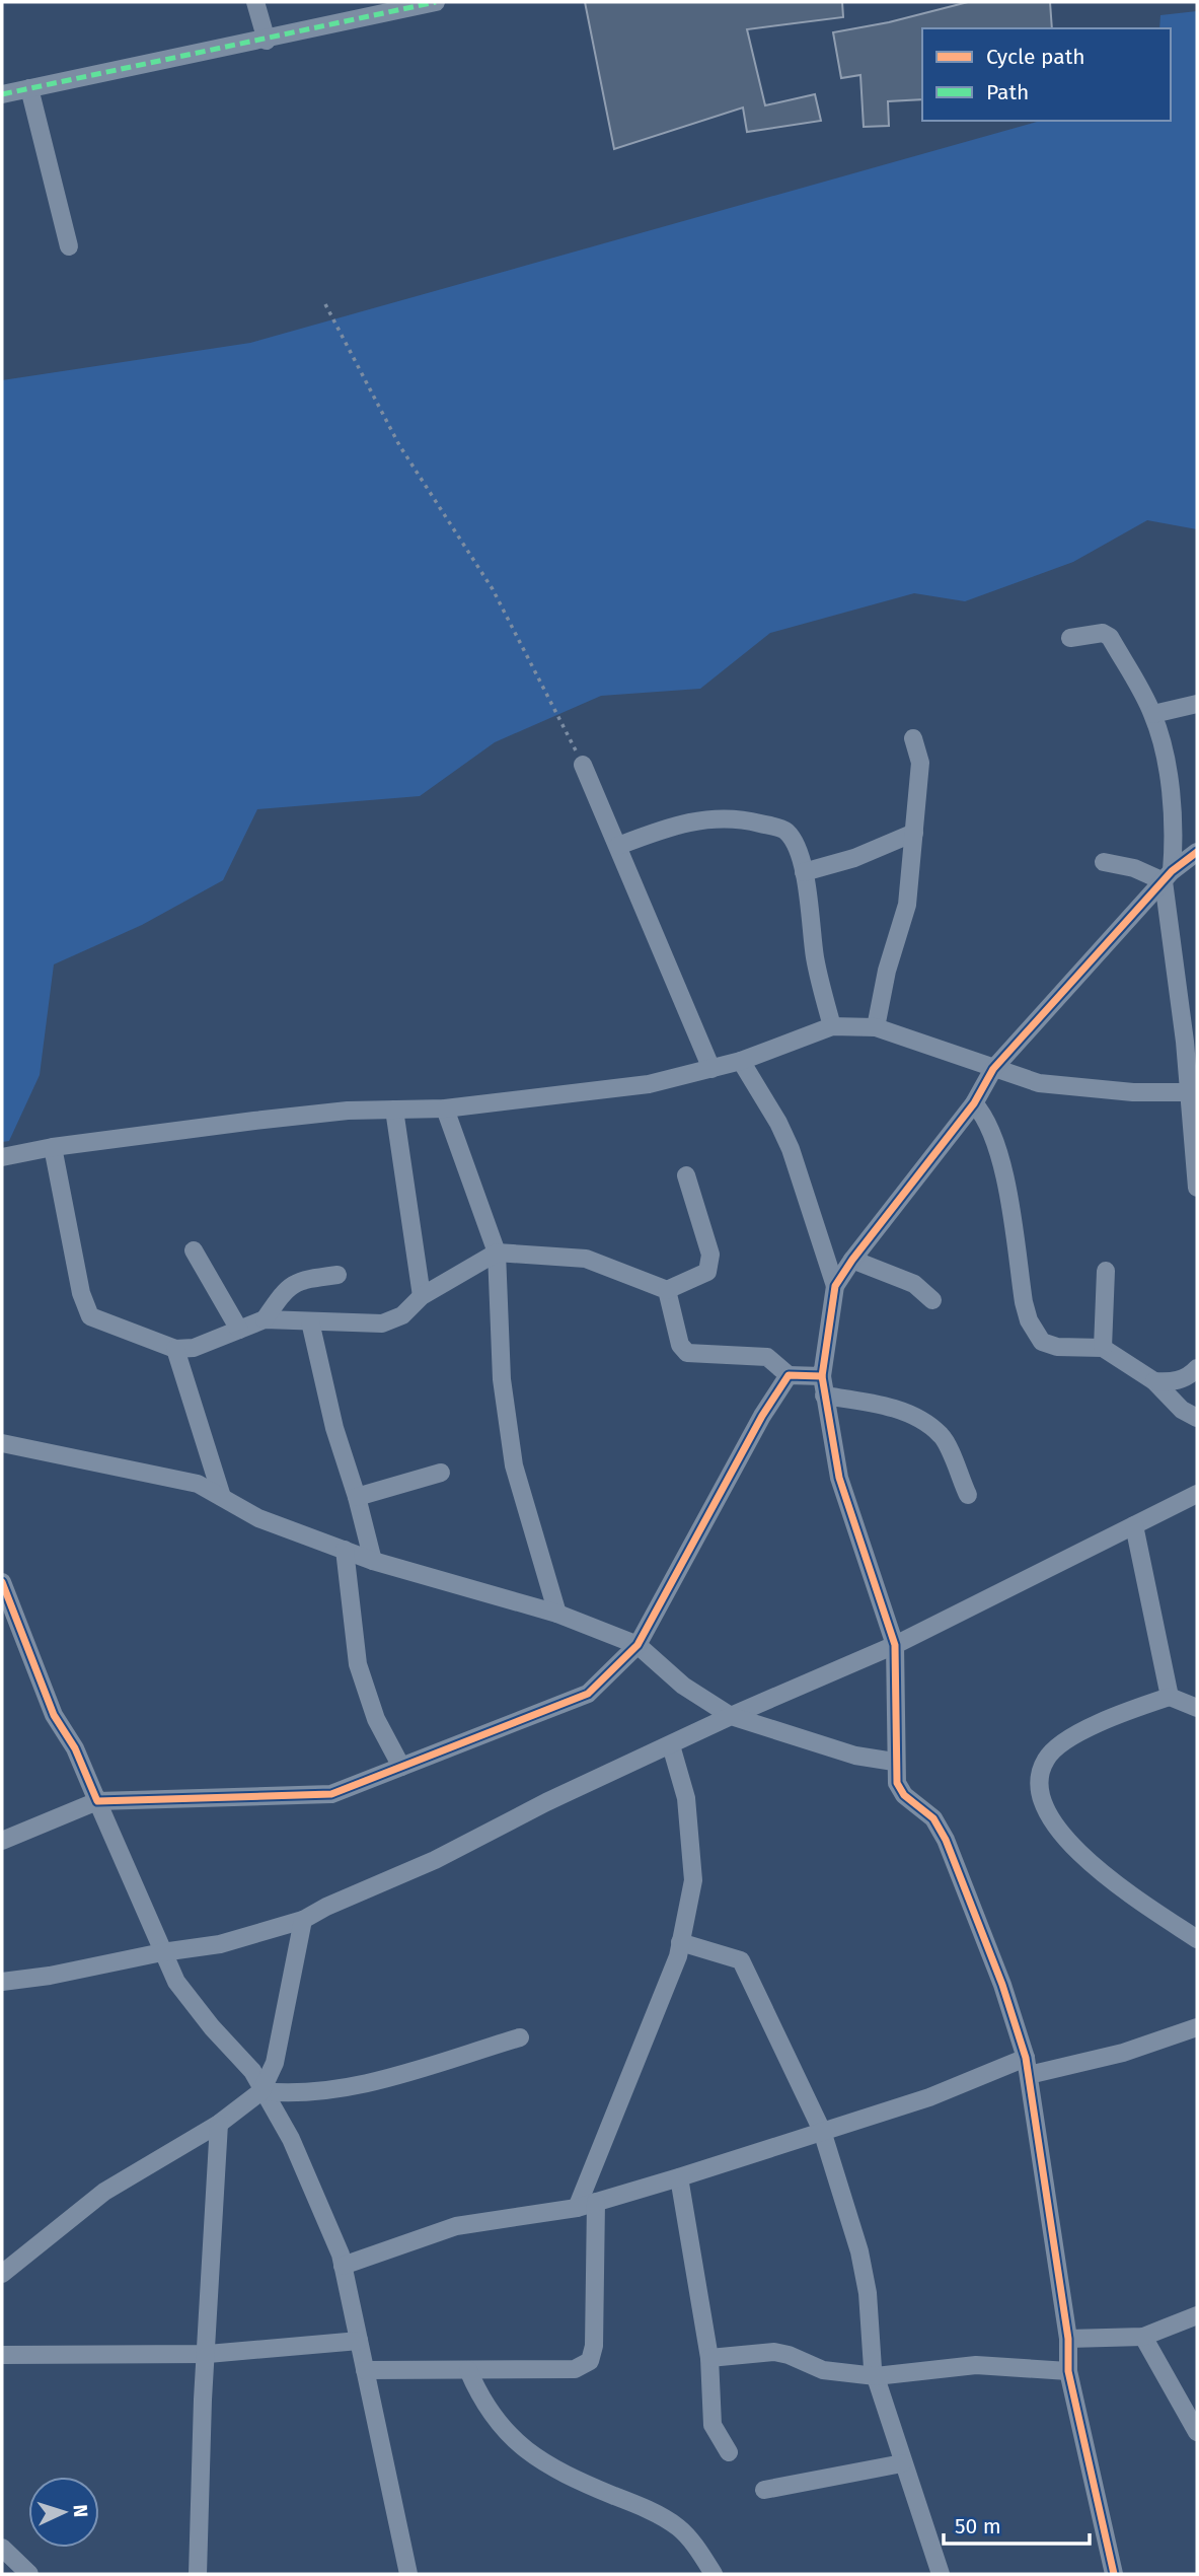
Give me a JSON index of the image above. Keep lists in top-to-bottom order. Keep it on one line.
{"legend":["Cycle path","Path"],"scale_bar":"50 m","north":"right"}
